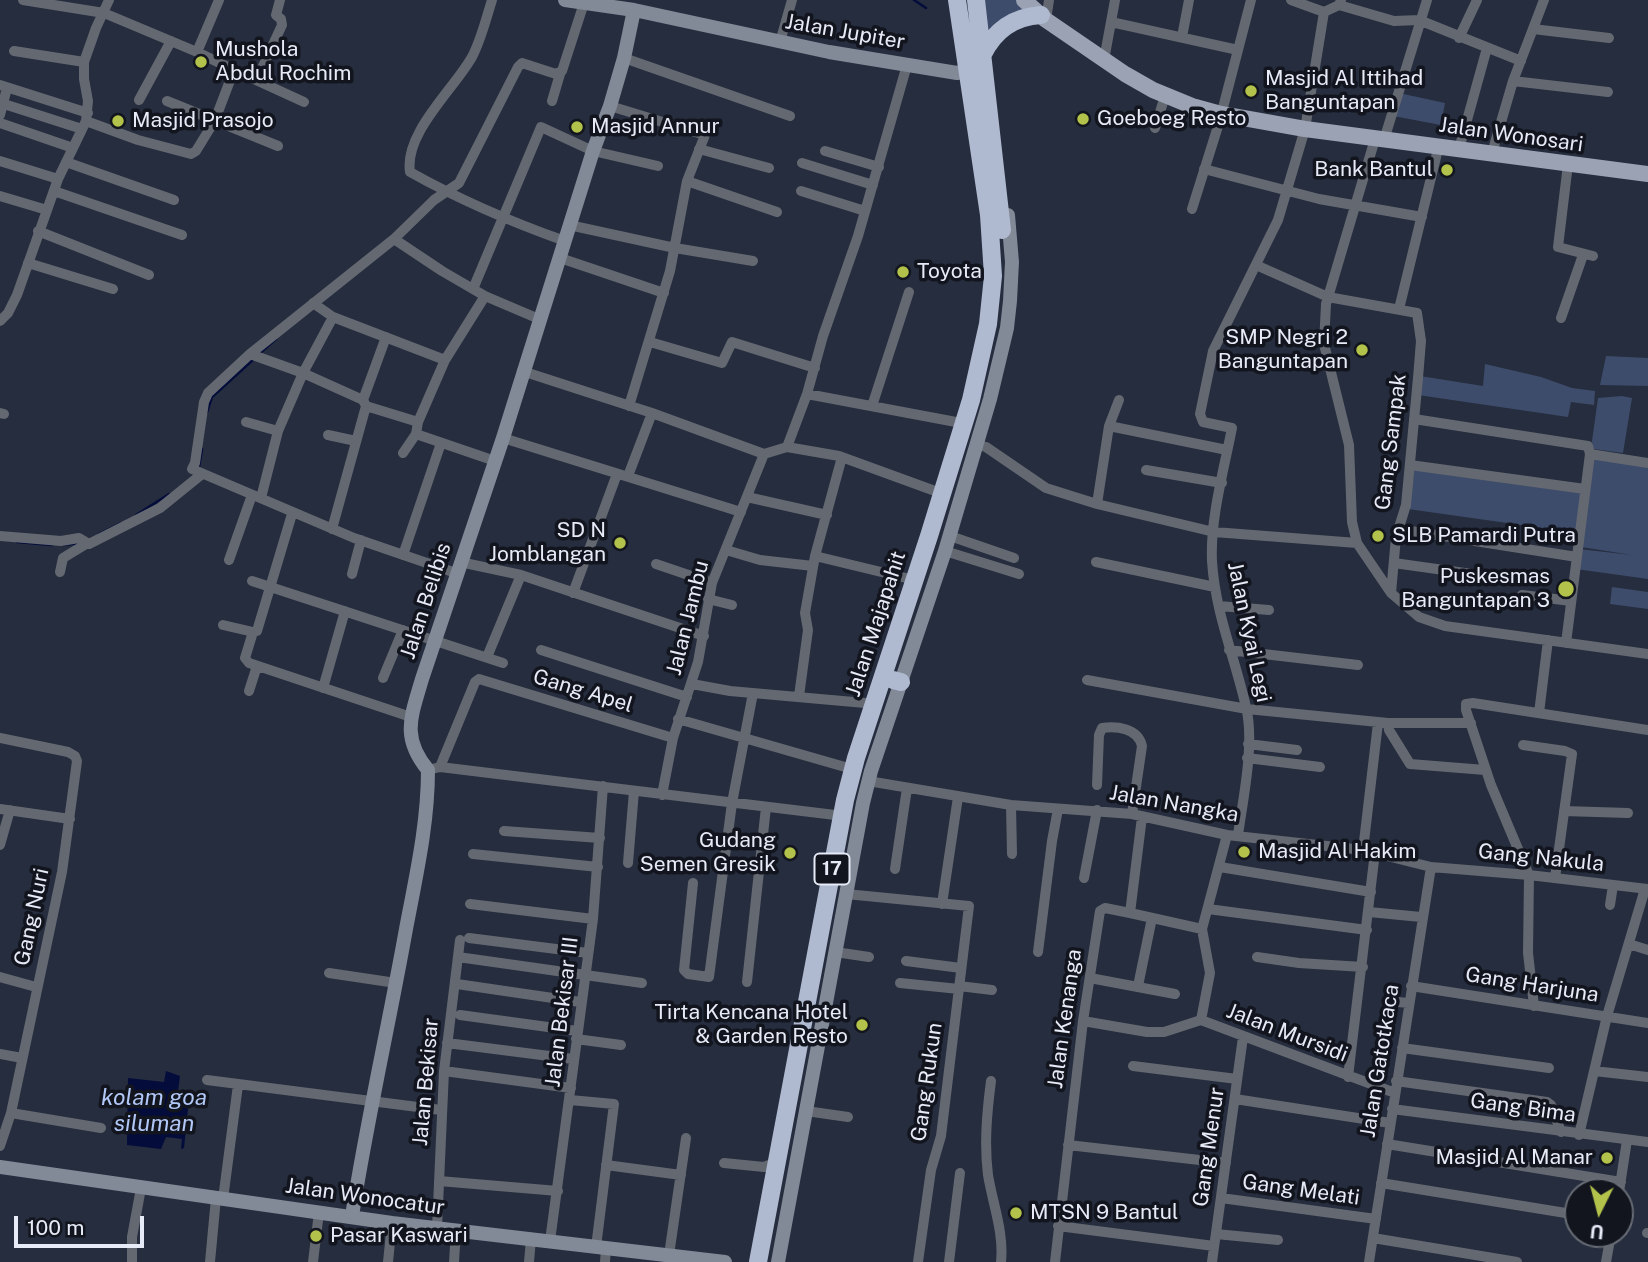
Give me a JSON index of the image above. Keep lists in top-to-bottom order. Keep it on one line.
{"streets":{"highway":["Jalan Majapahit","17"],"main road":["Jalan Wonosari"],"street":["Jalan Jupiter","Gang Sampak","Jalan Belibis","Jalan Jambu","Jalan Kyai Legi","Gang Apel","Jalan Nangka","Gang Nakula","Gang Nuri","Gang Harjuna","Jalan Bekisar III","Jalan Kenanga","Jalan Mursidi","Jalan Gatotkaca","Jalan Bekisar","Gang Rukun","Gang Bima","Gang Menur","Gang Melati","Jalan Wonocatur"]},"crossings":[["Jalan Jupiter","Jalan Belibis"],["Jalan Jupiter","Jalan Majapahit"],["Jalan Belibis","Gang Apel"],["Jalan Jambu","Gang Apel"],["Jalan Kyai Legi","Jalan Nangka"],["Jalan Nangka","Gang Nakula"],["Jalan Nangka","Jalan Gatotkaca"],["Gang Nakula","Jalan Gatotkaca"],["Gang Harjuna","Jalan Gatotkaca"],["Jalan Bekisar III","Jalan Bekisar"],["Jalan Bekisar III","Jalan Wonocatur"],["Jalan Kenanga","Jalan Mursidi"],["Jalan Mursidi","Jalan Gatotkaca"],["Jalan Mursidi","Gang Menur"],["Jalan Gatotkaca","Gang Bima"],["Jalan Gatotkaca","Gang Melati"],["Jalan Bekisar","Jalan Wonocatur"],["Gang Menur","Gang Melati"]],"water":["kolam goa siluman"],"places":["Mushola Abdul Rochim","Masjid Al Ittihad Banguntapan","Goeboeg Resto","Masjid Prasojo","Masjid Annur","Bank Bantul","Toyota","SMP Negri 2 Banguntapan","SLB Pamardi Putra","SD N Jomblangan","Puskesmas Banguntapan 3","Masjid Al Hakim","Gudang Semen Gresik","Tirta Kencana Hotel & Garden Resto","Masjid Al Manar","MTSN 9 Bantul","Pasar Kaswari"],"scale_bar":"100 m","north":"bottom"}
